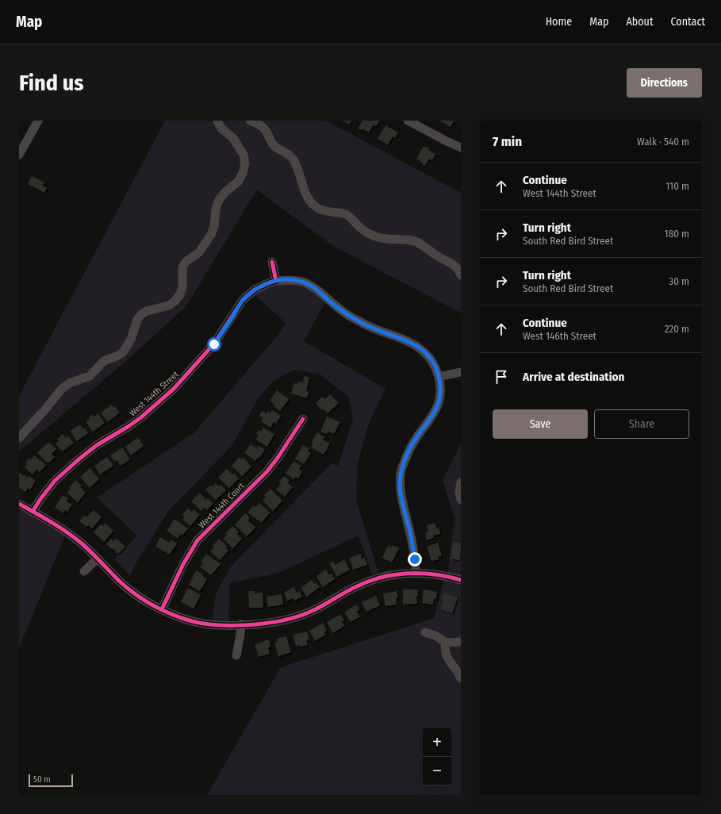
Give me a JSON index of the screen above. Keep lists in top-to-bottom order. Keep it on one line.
{"streets":{"street":["West 144th Street","West 144th Court"]},"scale_bar":"50 m","page":{"header":"Map","nav":["Home","Map","About","Contact"],"buttons":["Directions",["Save","Share"]],"title":"Find us","heading":["7 min","Walk · 540 m"],"list":[["Continue","West 144th Street","110 m"],["Turn right","South Red Bird Street","180 m"],["Turn right","South Red Bird Street","30 m"],["Continue","West 146th Street","220 m"],"Arrive at destination"],"map_buttons":["+","−"],"scale":"50 m"}}
